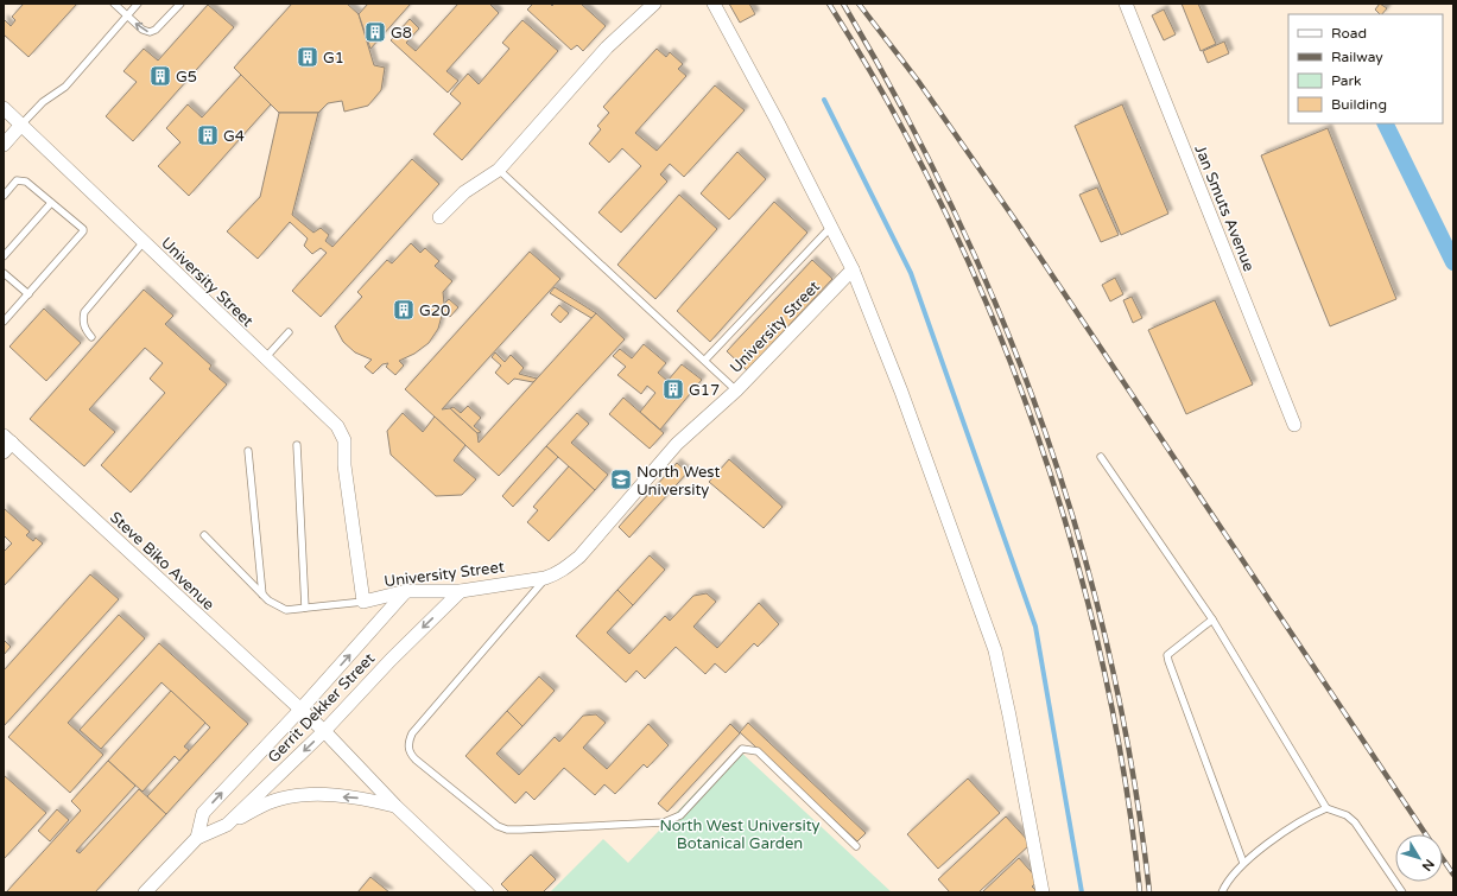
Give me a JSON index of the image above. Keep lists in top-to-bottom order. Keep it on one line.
{"streets":{"street":["Jan Smuts Avenue","University Street","Steve Biko Avenue","Gerrit Dekker Street"]},"crossings":[["University Street","Gerrit Dekker Street"],["Steve Biko Avenue","Gerrit Dekker Street"]],"parks":["North West University Botanical Garden"],"places":{"building":["G8","G1","G5","G4","G20","G17"],"school or university":["North West University"]},"legend":["Road","Railway","Park","Building"],"north":"bottom right"}
